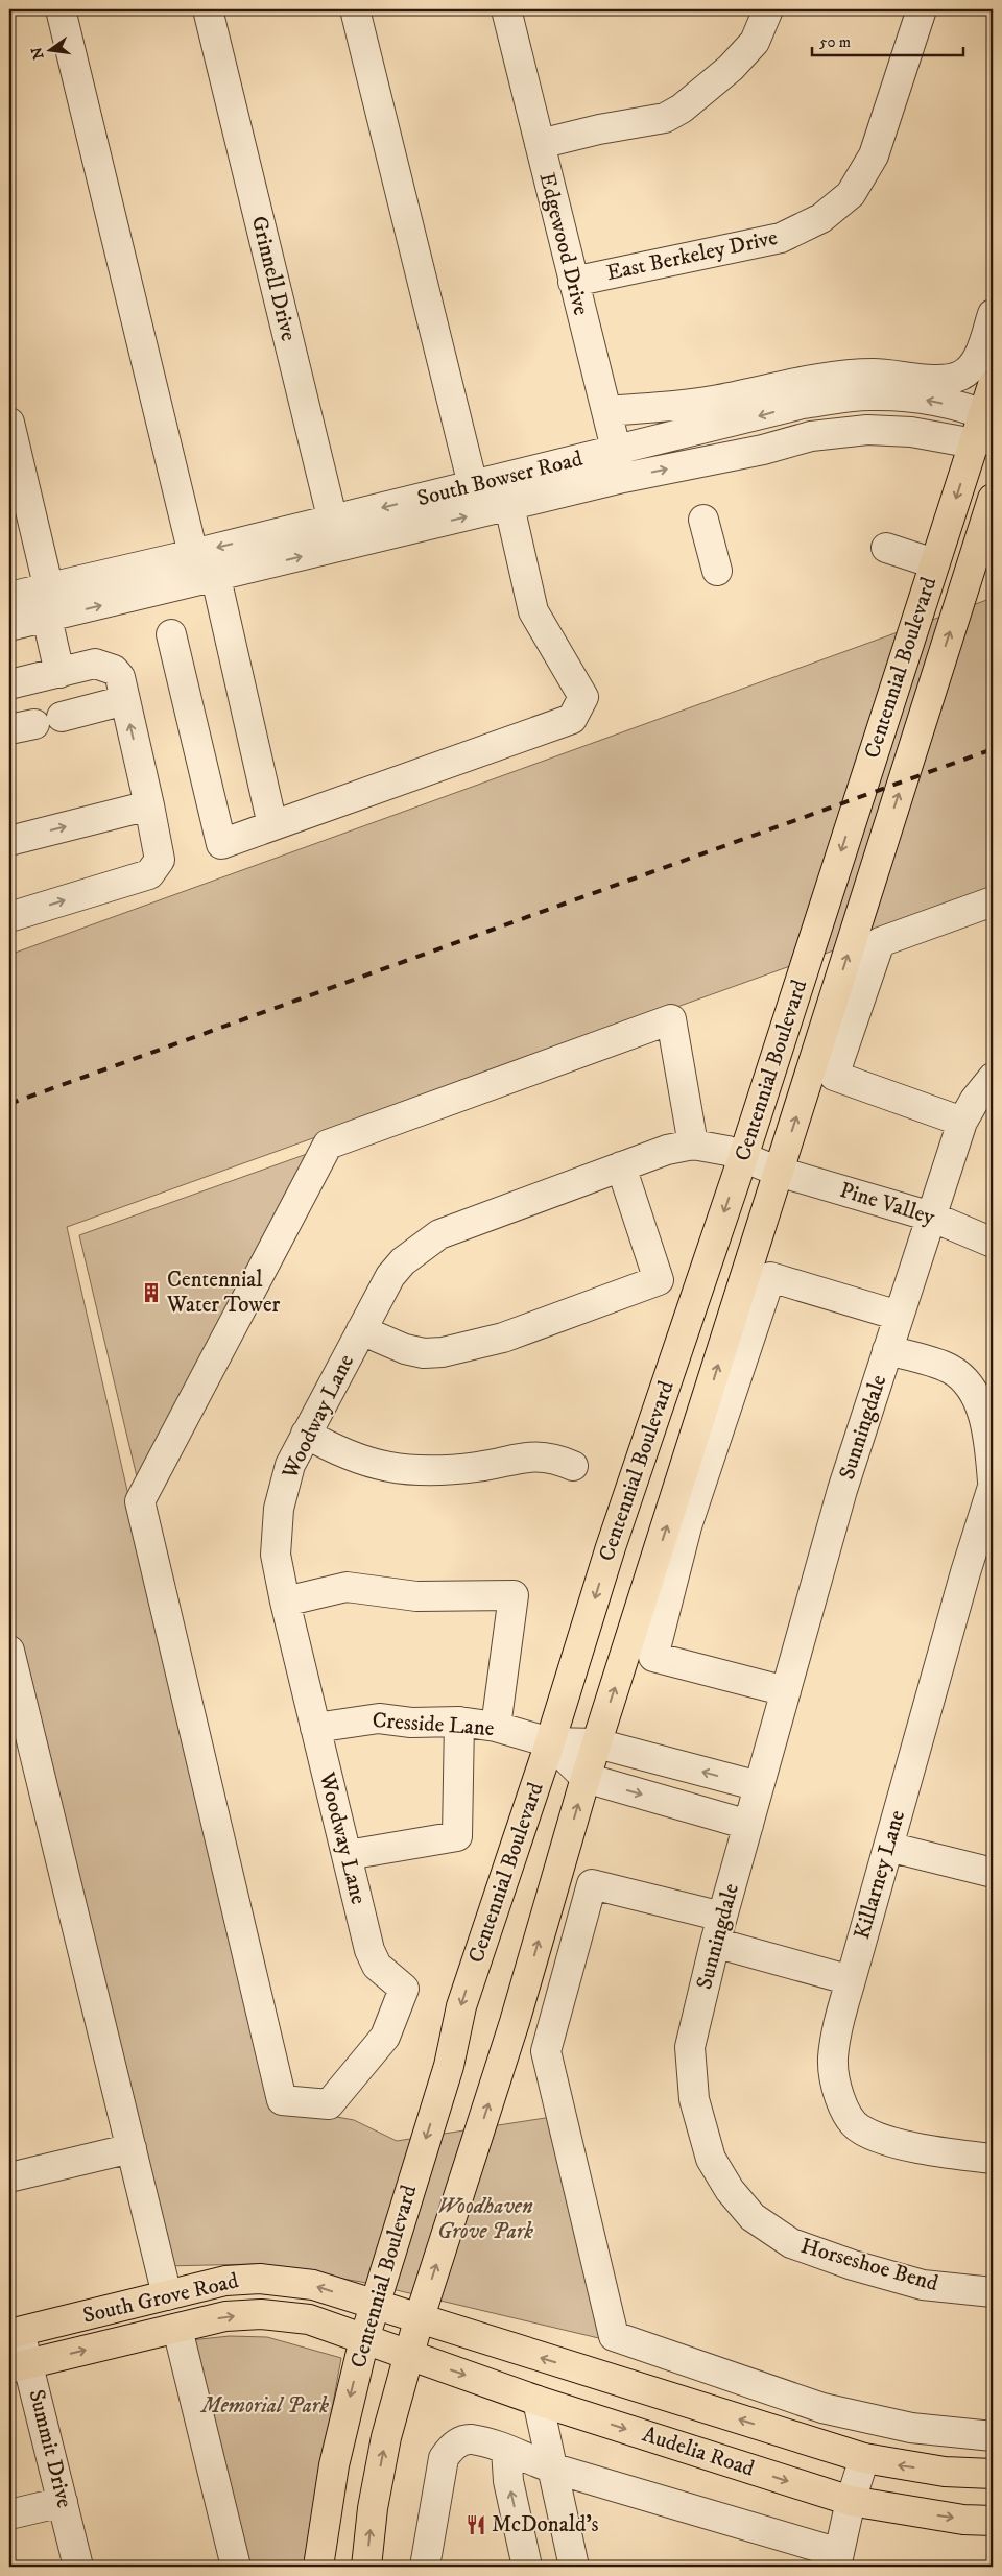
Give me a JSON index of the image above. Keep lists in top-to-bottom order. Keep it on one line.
{"streets":{"main road":["Centennial Boulevard","South Grove Road","Audelia Road"],"street":["Edgewood Drive","East Berkeley Drive","Grinnell Drive","South Bowser Road","Pine Valley","Woodway Lane","Sunningdale","Cresside Lane","Killarney Lane","Horseshoe Bend","Summit Drive"]},"crossings":[["Edgewood Drive","East Berkeley Drive"],["Edgewood Drive","South Bowser Road"],["Grinnell Drive","South Bowser Road"],["South Bowser Road","Centennial Boulevard"],["Centennial Boulevard","Pine Valley"],["Centennial Boulevard","Woodway Lane"],["Centennial Boulevard","Cresside Lane"],["Centennial Boulevard","South Grove Road"],["Centennial Boulevard","Audelia Road"],["Pine Valley","Woodway Lane"],["Pine Valley","Sunningdale"],["Woodway Lane","Cresside Lane"],["Sunningdale","Horseshoe Bend"],["South Grove Road","Summit Drive"],["South Grove Road","Audelia Road"]],"parks":["Woodhaven Grove Park","Memorial Park"],"places":{"building":["Centennial Water Tower"],"restaurant":["McDonald's"]},"scale_bar":"50 m","north":"left"}
